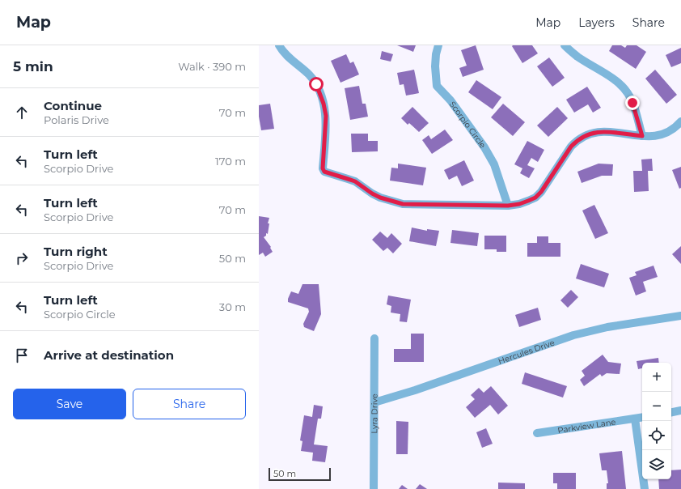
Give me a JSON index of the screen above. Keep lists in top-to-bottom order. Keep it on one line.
{"streets":{"street":["Scorpio Circle","Hercules Drive","Lyra Drive","Parkview Lane"]},"crossings":[["Hercules Drive","Lyra Drive"]],"scale_bar":"50 m","page":{"header":"Map","nav":["Map","Layers","Share"],"heading":["5 min","Walk · 390 m"],"list":[["Continue","Polaris Drive","70 m"],["Turn left","Scorpio Drive","170 m"],["Turn left","Scorpio Drive","70 m"],["Turn right","Scorpio Drive","50 m"],["Turn left","Scorpio Circle","30 m"],"Arrive at destination"],"map_buttons":["+","−"],"buttons":["Save","Share"],"scale":"50 m"}}
